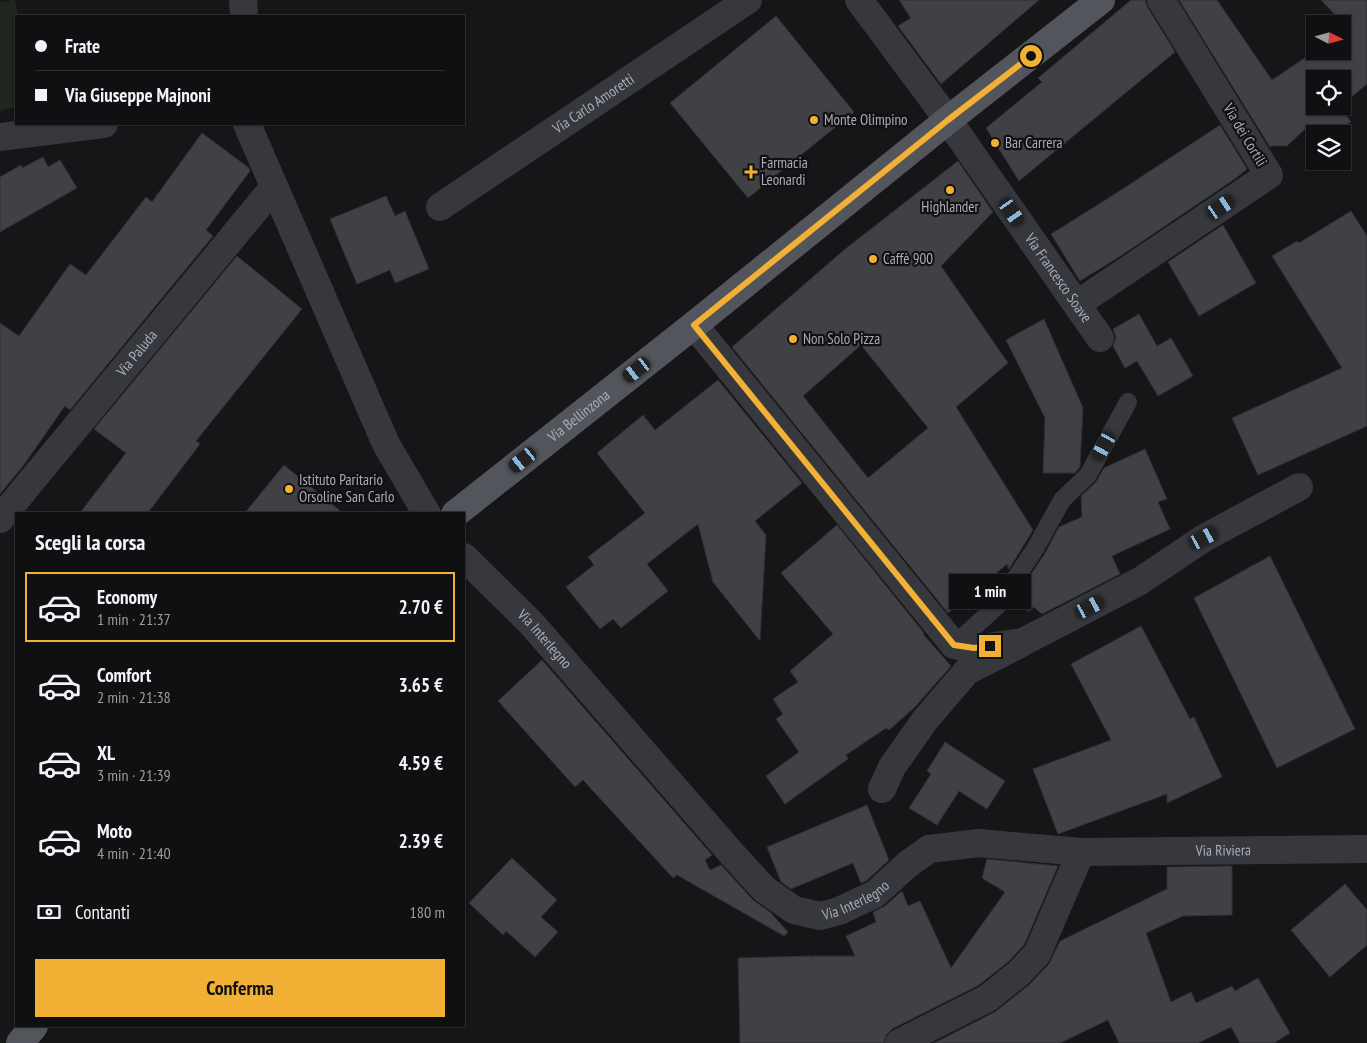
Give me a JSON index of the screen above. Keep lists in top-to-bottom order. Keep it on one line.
{"streets":{"main road":["Via Bellinzona"],"street":["Via Carlo Amoretti","Via dei Cortili","Via Francesco Soave","Via Paluda","Via Interlegno","Via Riviera"]},"crossings":[["Via dei Cortili","Via Francesco Soave"],["Via Francesco Soave","Via Bellinzona"],["Via Interlegno","Via Riviera"]],"places":{"other":["Monte Olimpino","Bar Carrera","Highlander","Caffè 900","Non Solo Pizza","Istituto Paritario Orsoline San Carlo"],"health":["Farmacia Leonardi"]},"north":"right","page":{"banner":["Frate","Via Giuseppe Majnoni"],"heading":"Scegli la corsa","list":[{"name":"Economy","note":"1 min · 21:37","value":"2.70 €"},{"name":"Comfort","note":"2 min · 21:38","value":"3.65 €"},{"name":"XL","note":"3 min · 21:39","value":"4.59 €"},{"name":"Moto","note":"4 min · 21:40","value":"2.39 €"}],"bubble":"1 min","pay":["Contanti","180 m"],"buttons":"Conferma"}}
